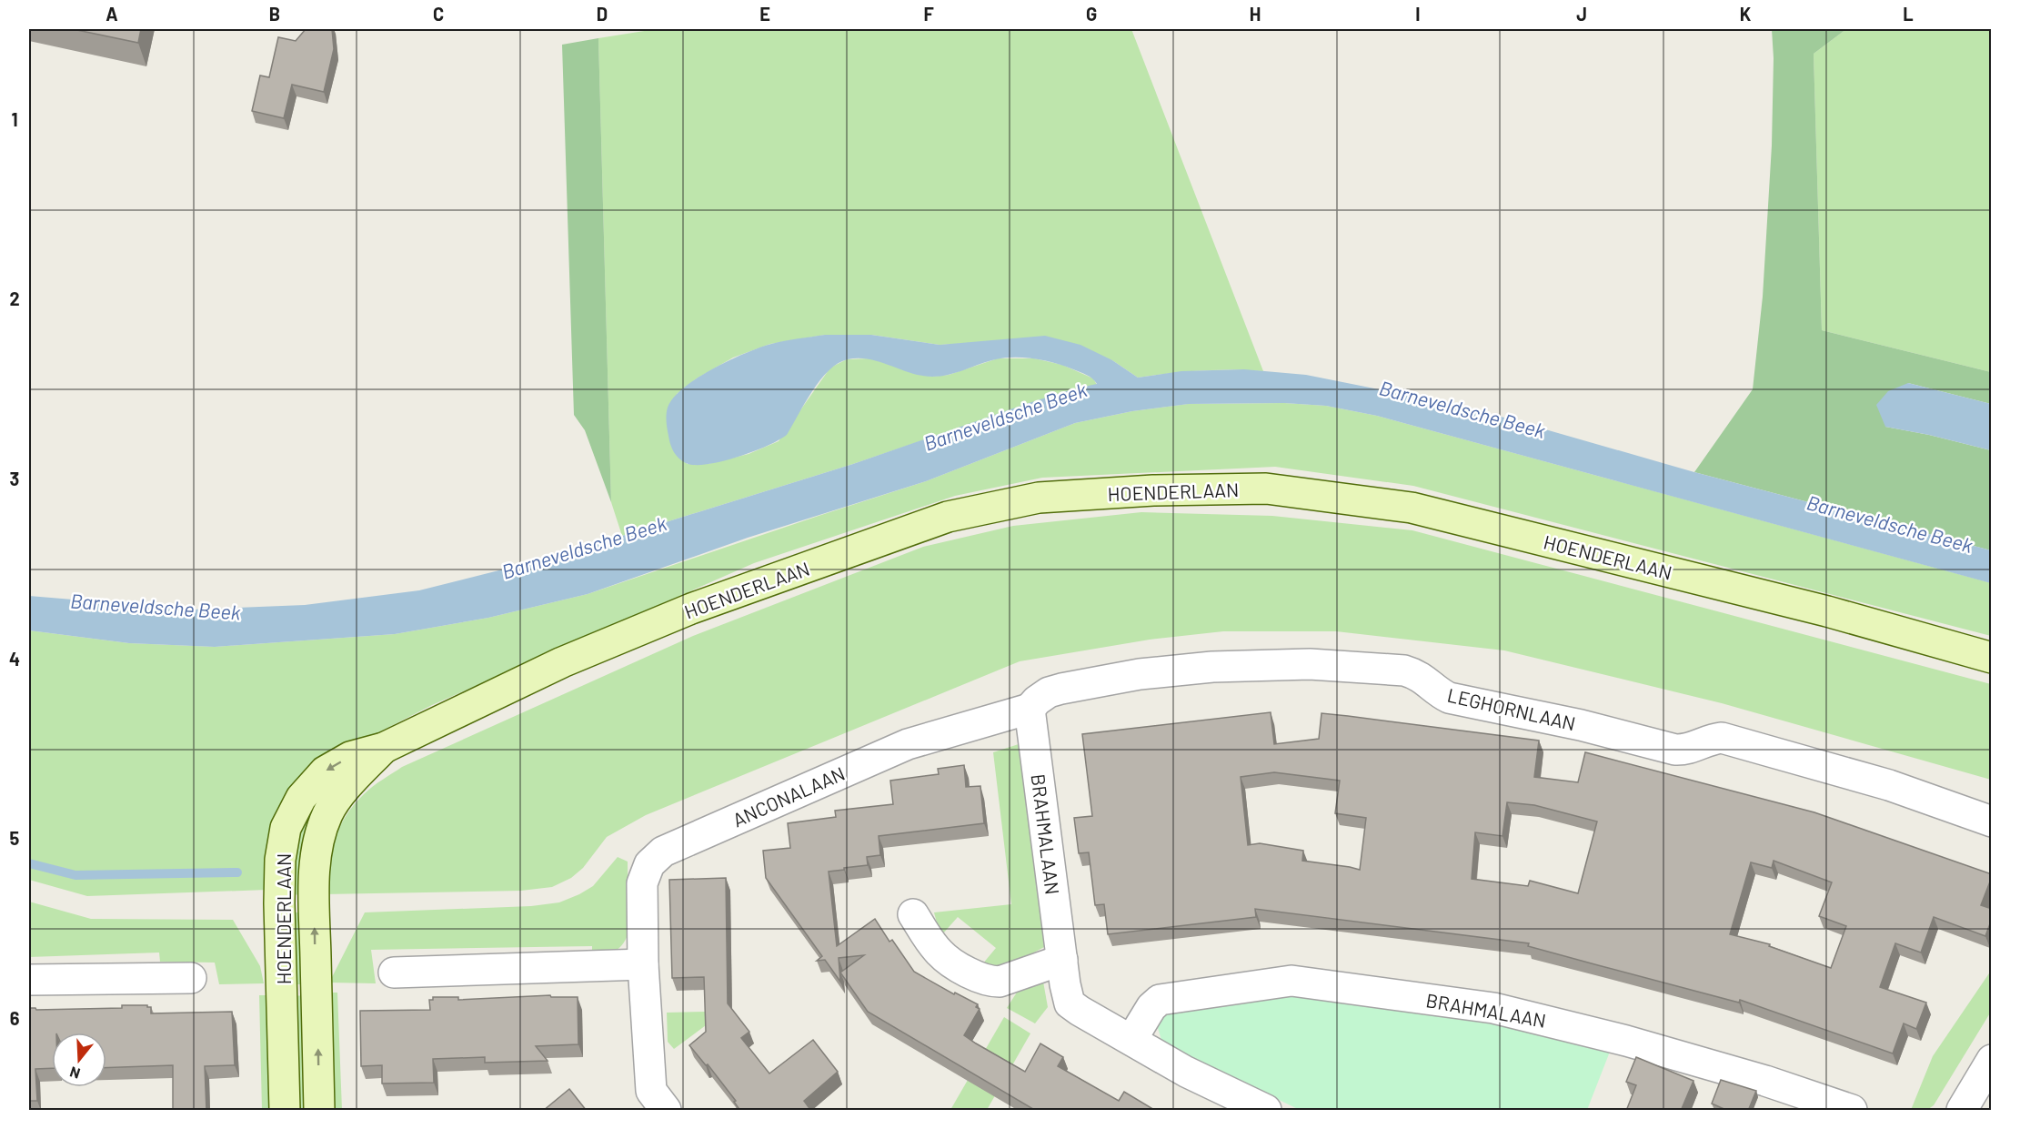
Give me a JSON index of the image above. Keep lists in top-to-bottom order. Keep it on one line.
{"streets":{"street":["HOENDERLAAN","LEGHORNLAAN","ANCONALAAN","BRAHMALAAN"]},"crossings":[["LEGHORNLAAN","ANCONALAAN"],["LEGHORNLAAN","BRAHMALAAN"],["ANCONALAAN","BRAHMALAAN"]],"water":["Barneveldsche Beek"],"north":"bottom","grid":{"columns":["A","B","C","D","E","F","G","H","I","J","K","L"],"rows":["1","2","3","4","5","6"]}}
